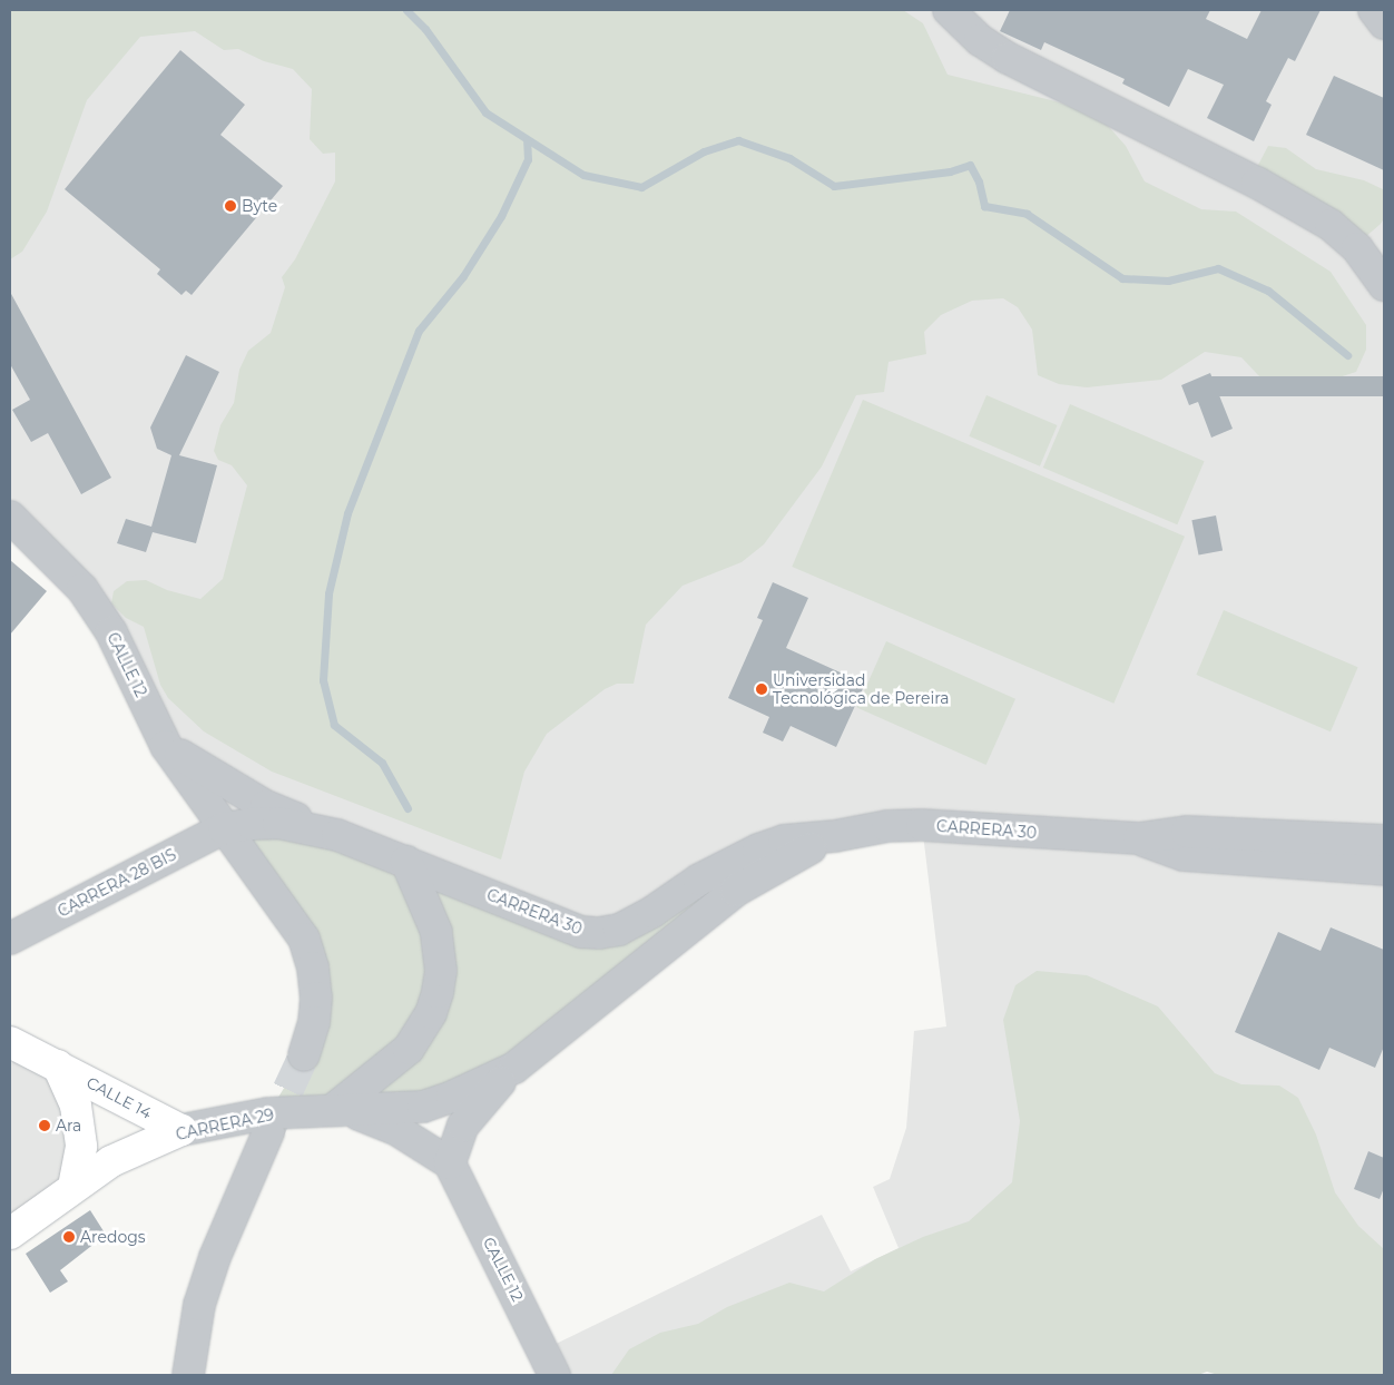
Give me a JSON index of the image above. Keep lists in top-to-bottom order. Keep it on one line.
{"streets":{"main road":["CALLE 14","CARRERA 29"],"street":["CALLE 12","CARRERA 30","CARRERA 28 BIS"]},"crossings":[["CALLE 12","CARRERA 30"],["CALLE 12","CARRERA 28 BIS"],["CARRERA 30","CARRERA 28 BIS"],["CARRERA 30","CARRERA 29"],["CALLE 14","CARRERA 29"]],"places":["Byte","Universidad Tecnológica de Pereira","Ara","Aredogs"]}
